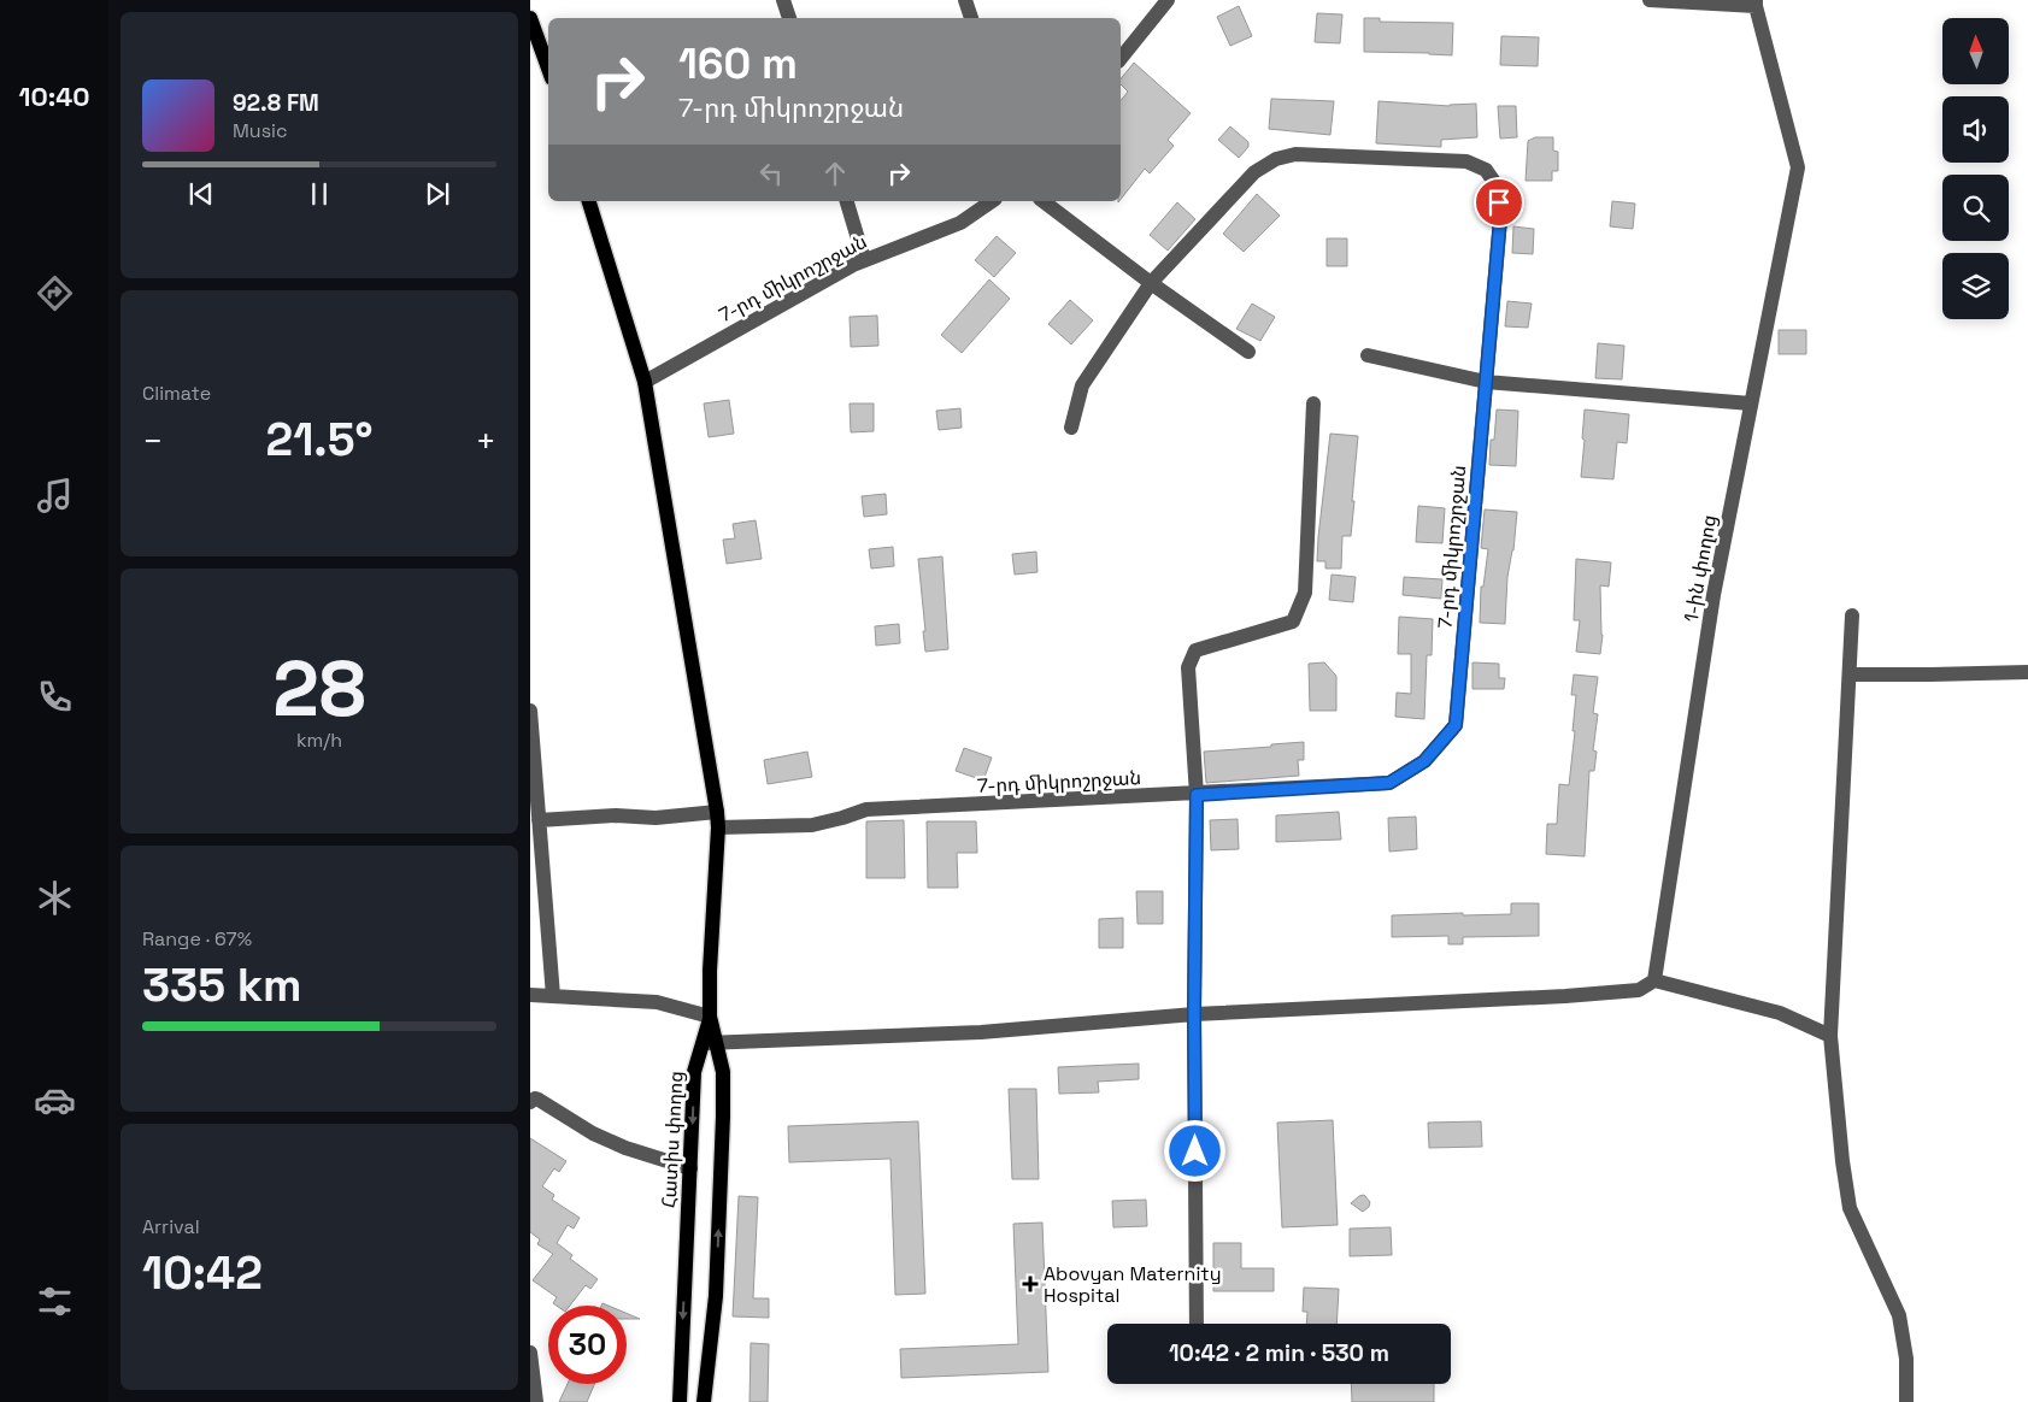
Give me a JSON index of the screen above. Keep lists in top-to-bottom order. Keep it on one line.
{"streets":{"main road":["Հատիս փողոց"],"street":["7-րդ միկրոշրջան","1-ին փողոց"]},"crossings":[["7-րդ միկրոշրջան","Հատիս փողոց"]],"places":{"health":["Abovyan Maternity Hospital"]},"north":"top","page":{"tabs":"10:40","turn":["160 m","7-րդ միկրոշրջան"],"song":["92.8 FM","Music"],"tile":["Climate",["28","km/h"],["Range · 67%","335 km"],["Arrival","10:42"]],"heat":["−","21.5°","+"],"limit":"30","trip":"10:42 · 2 min · 530 m"}}
